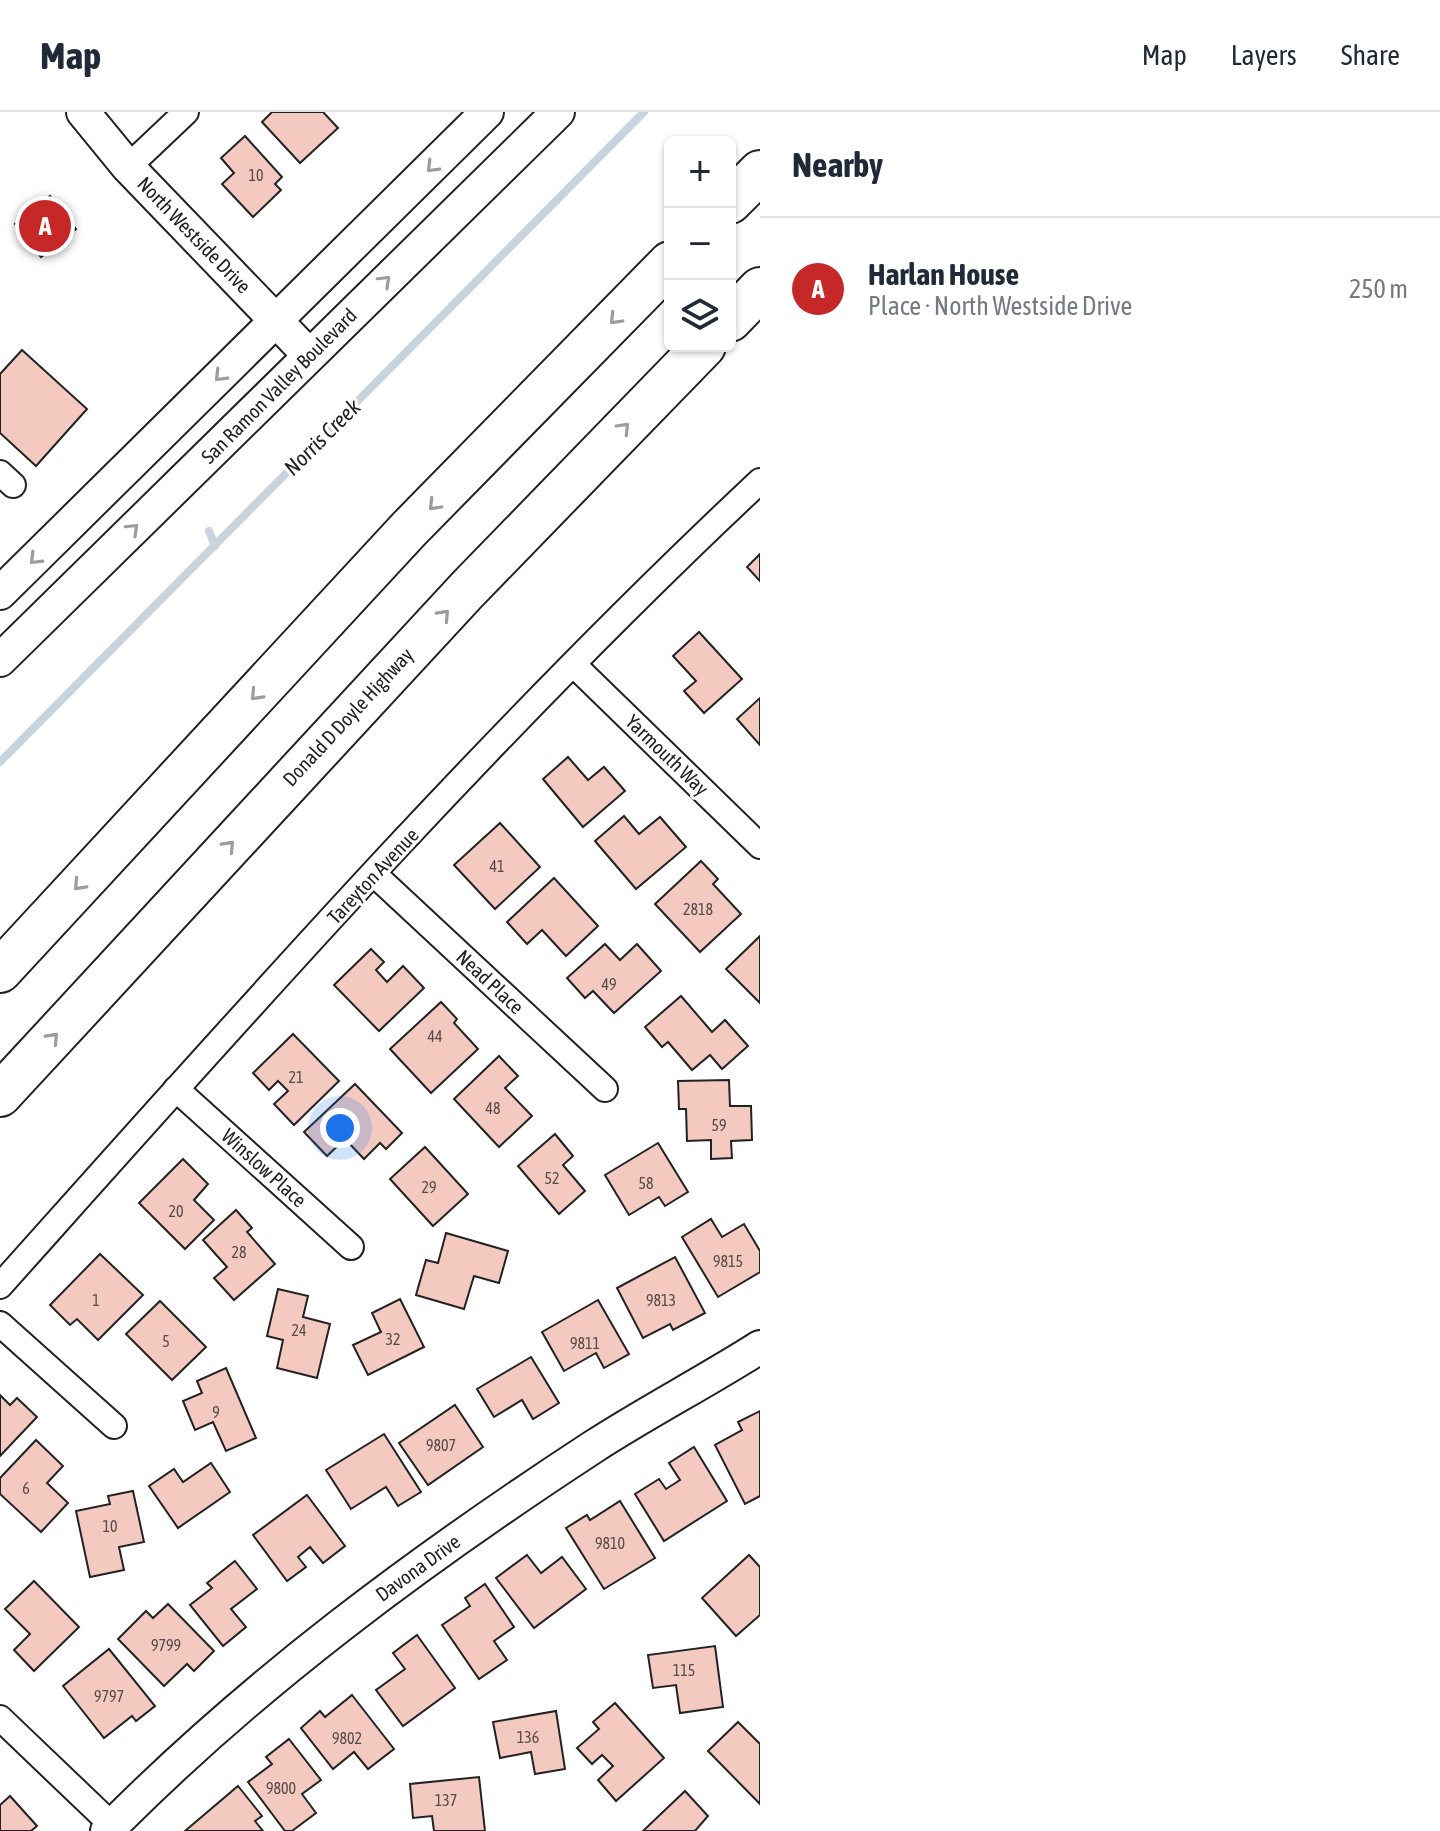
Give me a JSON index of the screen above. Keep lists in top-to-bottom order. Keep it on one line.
{"streets":{"highway":["Donald D Doyle Highway"],"main road":["North Westside Drive","San Ramon Valley Boulevard","Davona Drive"],"street":["Yarmouth Way","Tareyton Avenue","Nead Place","Winslow Place"]},"crossings":[["North Westside Drive","San Ramon Valley Boulevard"],["Yarmouth Way","Tareyton Avenue"],["Tareyton Avenue","Nead Place"],["Tareyton Avenue","Winslow Place"]],"water":["Norris Creek"],"house_numbers":["10","41","2818","49","44","21","48","59","52","58","29","20","28","9815","1","9813","24","32","5","9811","9","9807","6","10","9810","9799","115","9797","136","9802","9800","137"],"page":{"header":"Map","nav":["Map","Layers","Share"],"heading":"Nearby","map_buttons":["+","−"],"pins":"A","list":[{"mark":"A","name":"Harlan House","note":"Place · North Westside Drive","value":"250 m"}]}}
